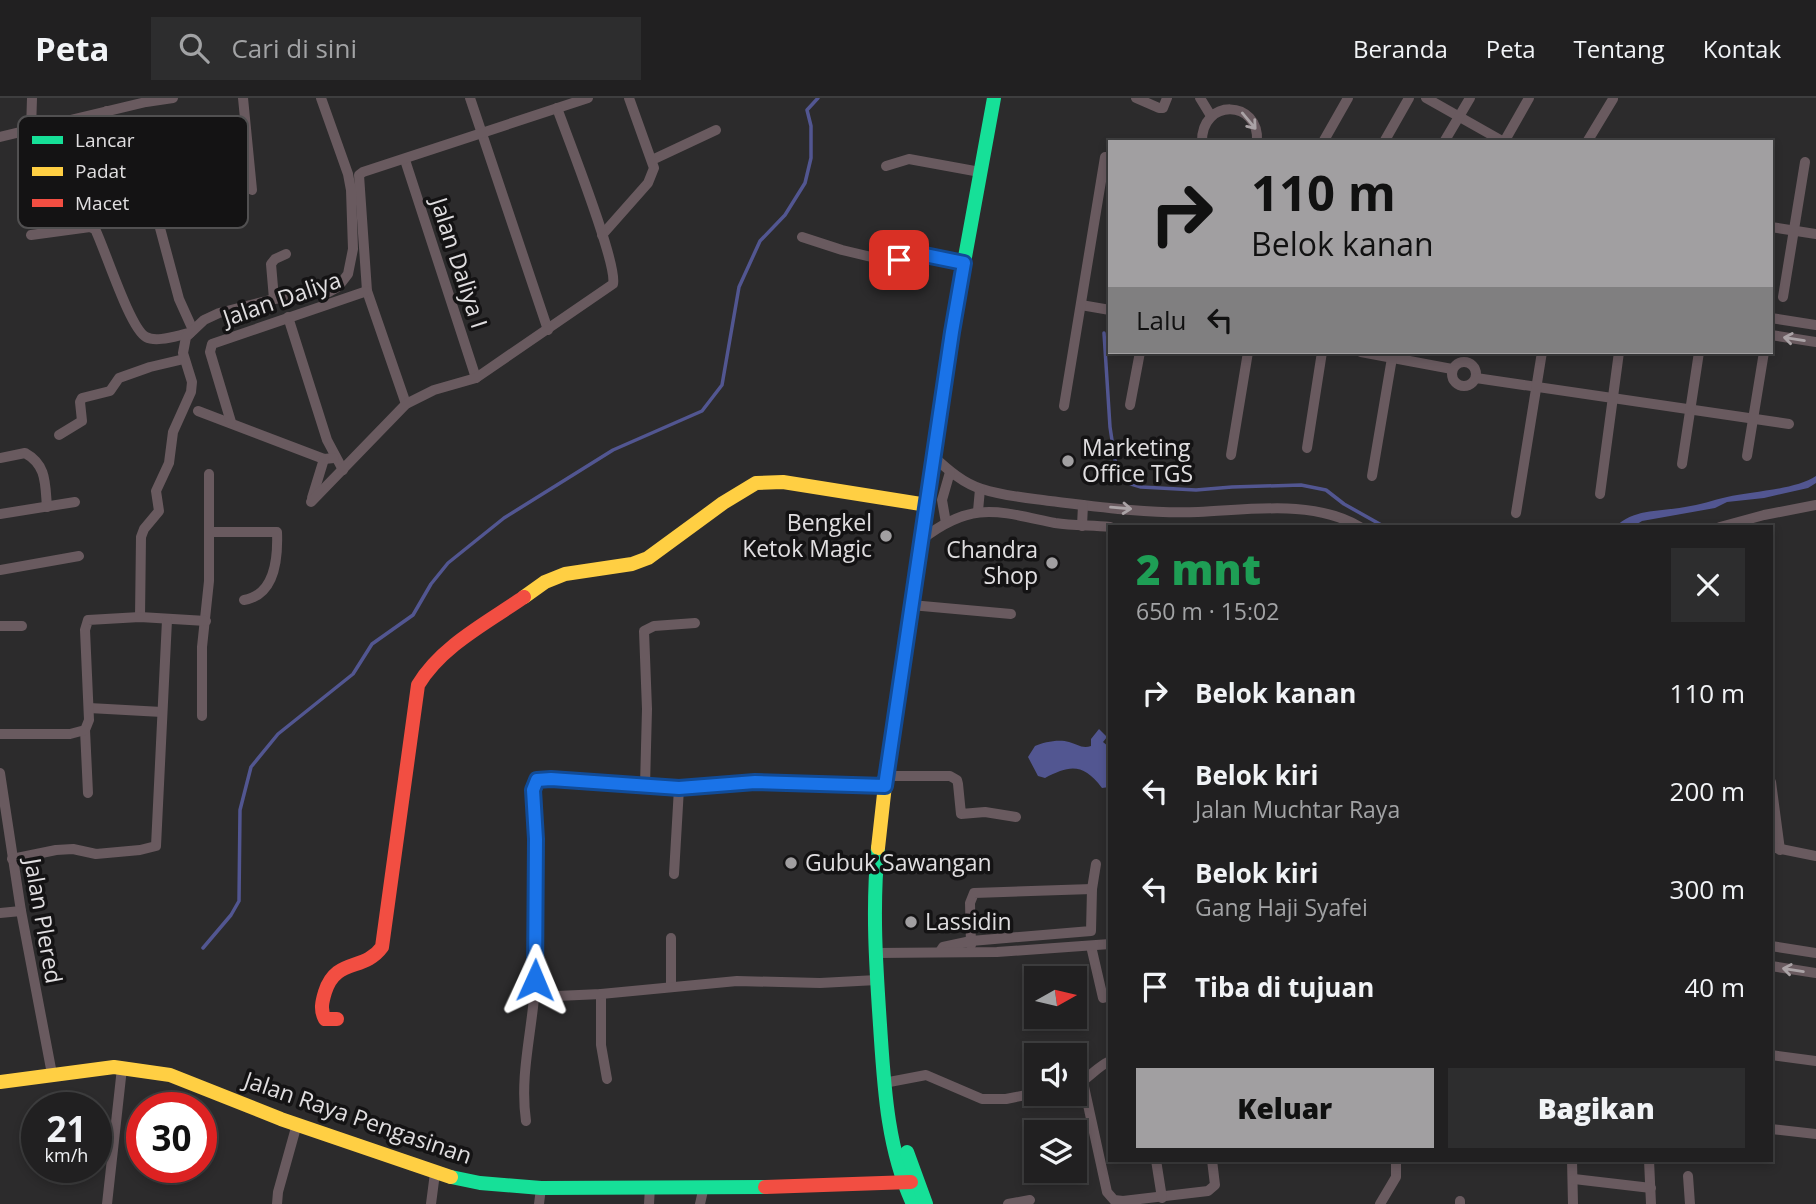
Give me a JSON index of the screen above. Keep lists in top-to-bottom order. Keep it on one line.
{"streets":{"main road":["Jalan Raya Pengasinan"],"street":["Jalan Daliya I","Jalan Daliya","Jalan Plered"]},"crossings":[["Jalan Daliya I","Jalan Daliya"],["Jalan Plered","Jalan Raya Pengasinan"]],"places":["Marketing Office TGS","Bengkel Ketok Magic","Chandra Shop","Gubuk Sawangan","Lassidin"],"legend":["Lancar","Padat","Macet"],"north":"right","page":{"header":"Peta","search":"Cari di sini","nav":["Beranda","Peta","Tentang","Kontak"],"turn":["110 m","Belok kanan"],"then":"Lalu","heading":["2 mnt","650 m · 15:02"],"list":[{"name":"Belok kanan","value":"110 m"},{"name":"Belok kiri","note":"Jalan Muchtar Raya","value":"200 m"},{"name":"Belok kiri","note":"Gang Haji Syafei","value":"300 m"},{"name":"Tiba di tujuan","value":"40 m"}],"buttons":["Keluar","Bagikan"],"speed":"21 km/h","limit":"30"}}
